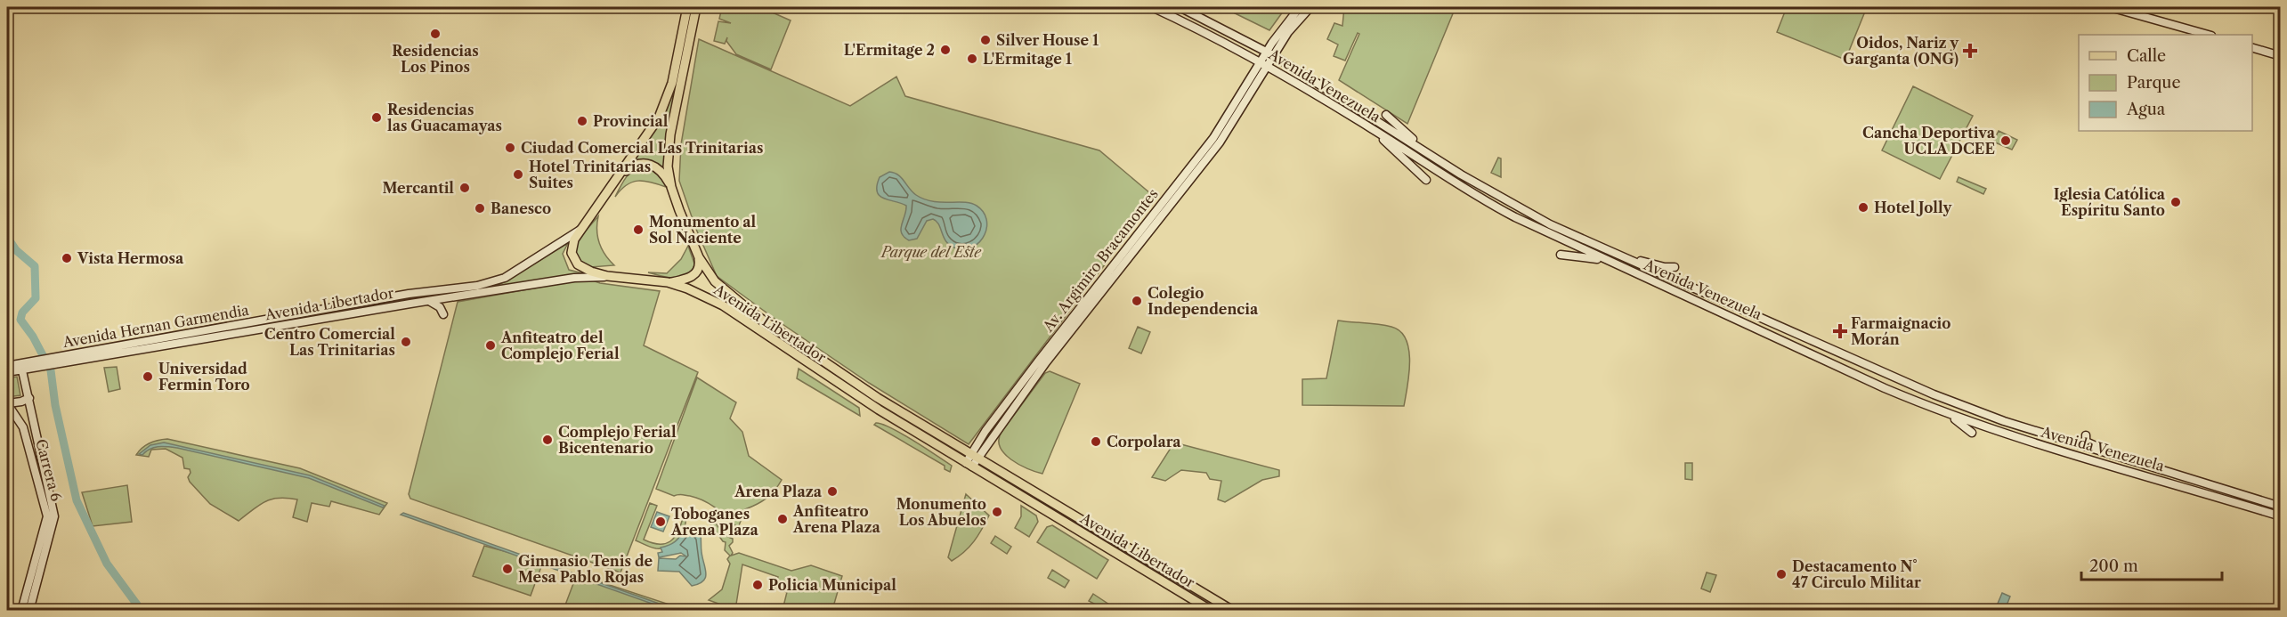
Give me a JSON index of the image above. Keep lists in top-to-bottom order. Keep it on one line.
{"streets":{"main road":["Avenida Libertador"],"street":["Avenida Venezuela","Av. Argimiro Bracamontes","Avenida Hernan Garmendia","Carrera 6"]},"crossings":[["Avenida Venezuela","Av. Argimiro Bracamontes"],["Av. Argimiro Bracamontes","Avenida Libertador"],["Avenida Libertador","Avenida Hernan Garmendia"]],"parks":["Parque del Este"],"places":{"other":["Residencias Los Pinos","Silver House 1","L'Ermitage 2","L'Ermitage 1","Residencias las Guacamayas","Provincial","Cancha Deportiva UCLA DCEE","Ciudad Comercial Las Trinitarias","Hotel Trinitarias Suites","Mercantil","Iglesia Católica Espíritu Santo","Hotel Jolly","Banesco","Monumento al Sol Naciente","Vista Hermosa","Colegio Independencia","Centro Comercial Las Trinitarias","Anfiteatro del Complejo Ferial","Universidad Fermin Toro","Complejo Ferial Bicentenario","Corpolara","Arena Plaza","Monumento Los Abuelos","Anfiteatro Arena Plaza","Toboganes Arena Plaza","Gimnasio Tenis de Mesa Pablo Rojas","Destacamento N° 47 Circulo Militar","Policia Municipal"],"health":["Oidos, Nariz y Garganta (ONG)","Farmaignacio Morán"]},"legend":["Calle","Parque","Agua"],"scale_bar":"200 m"}
